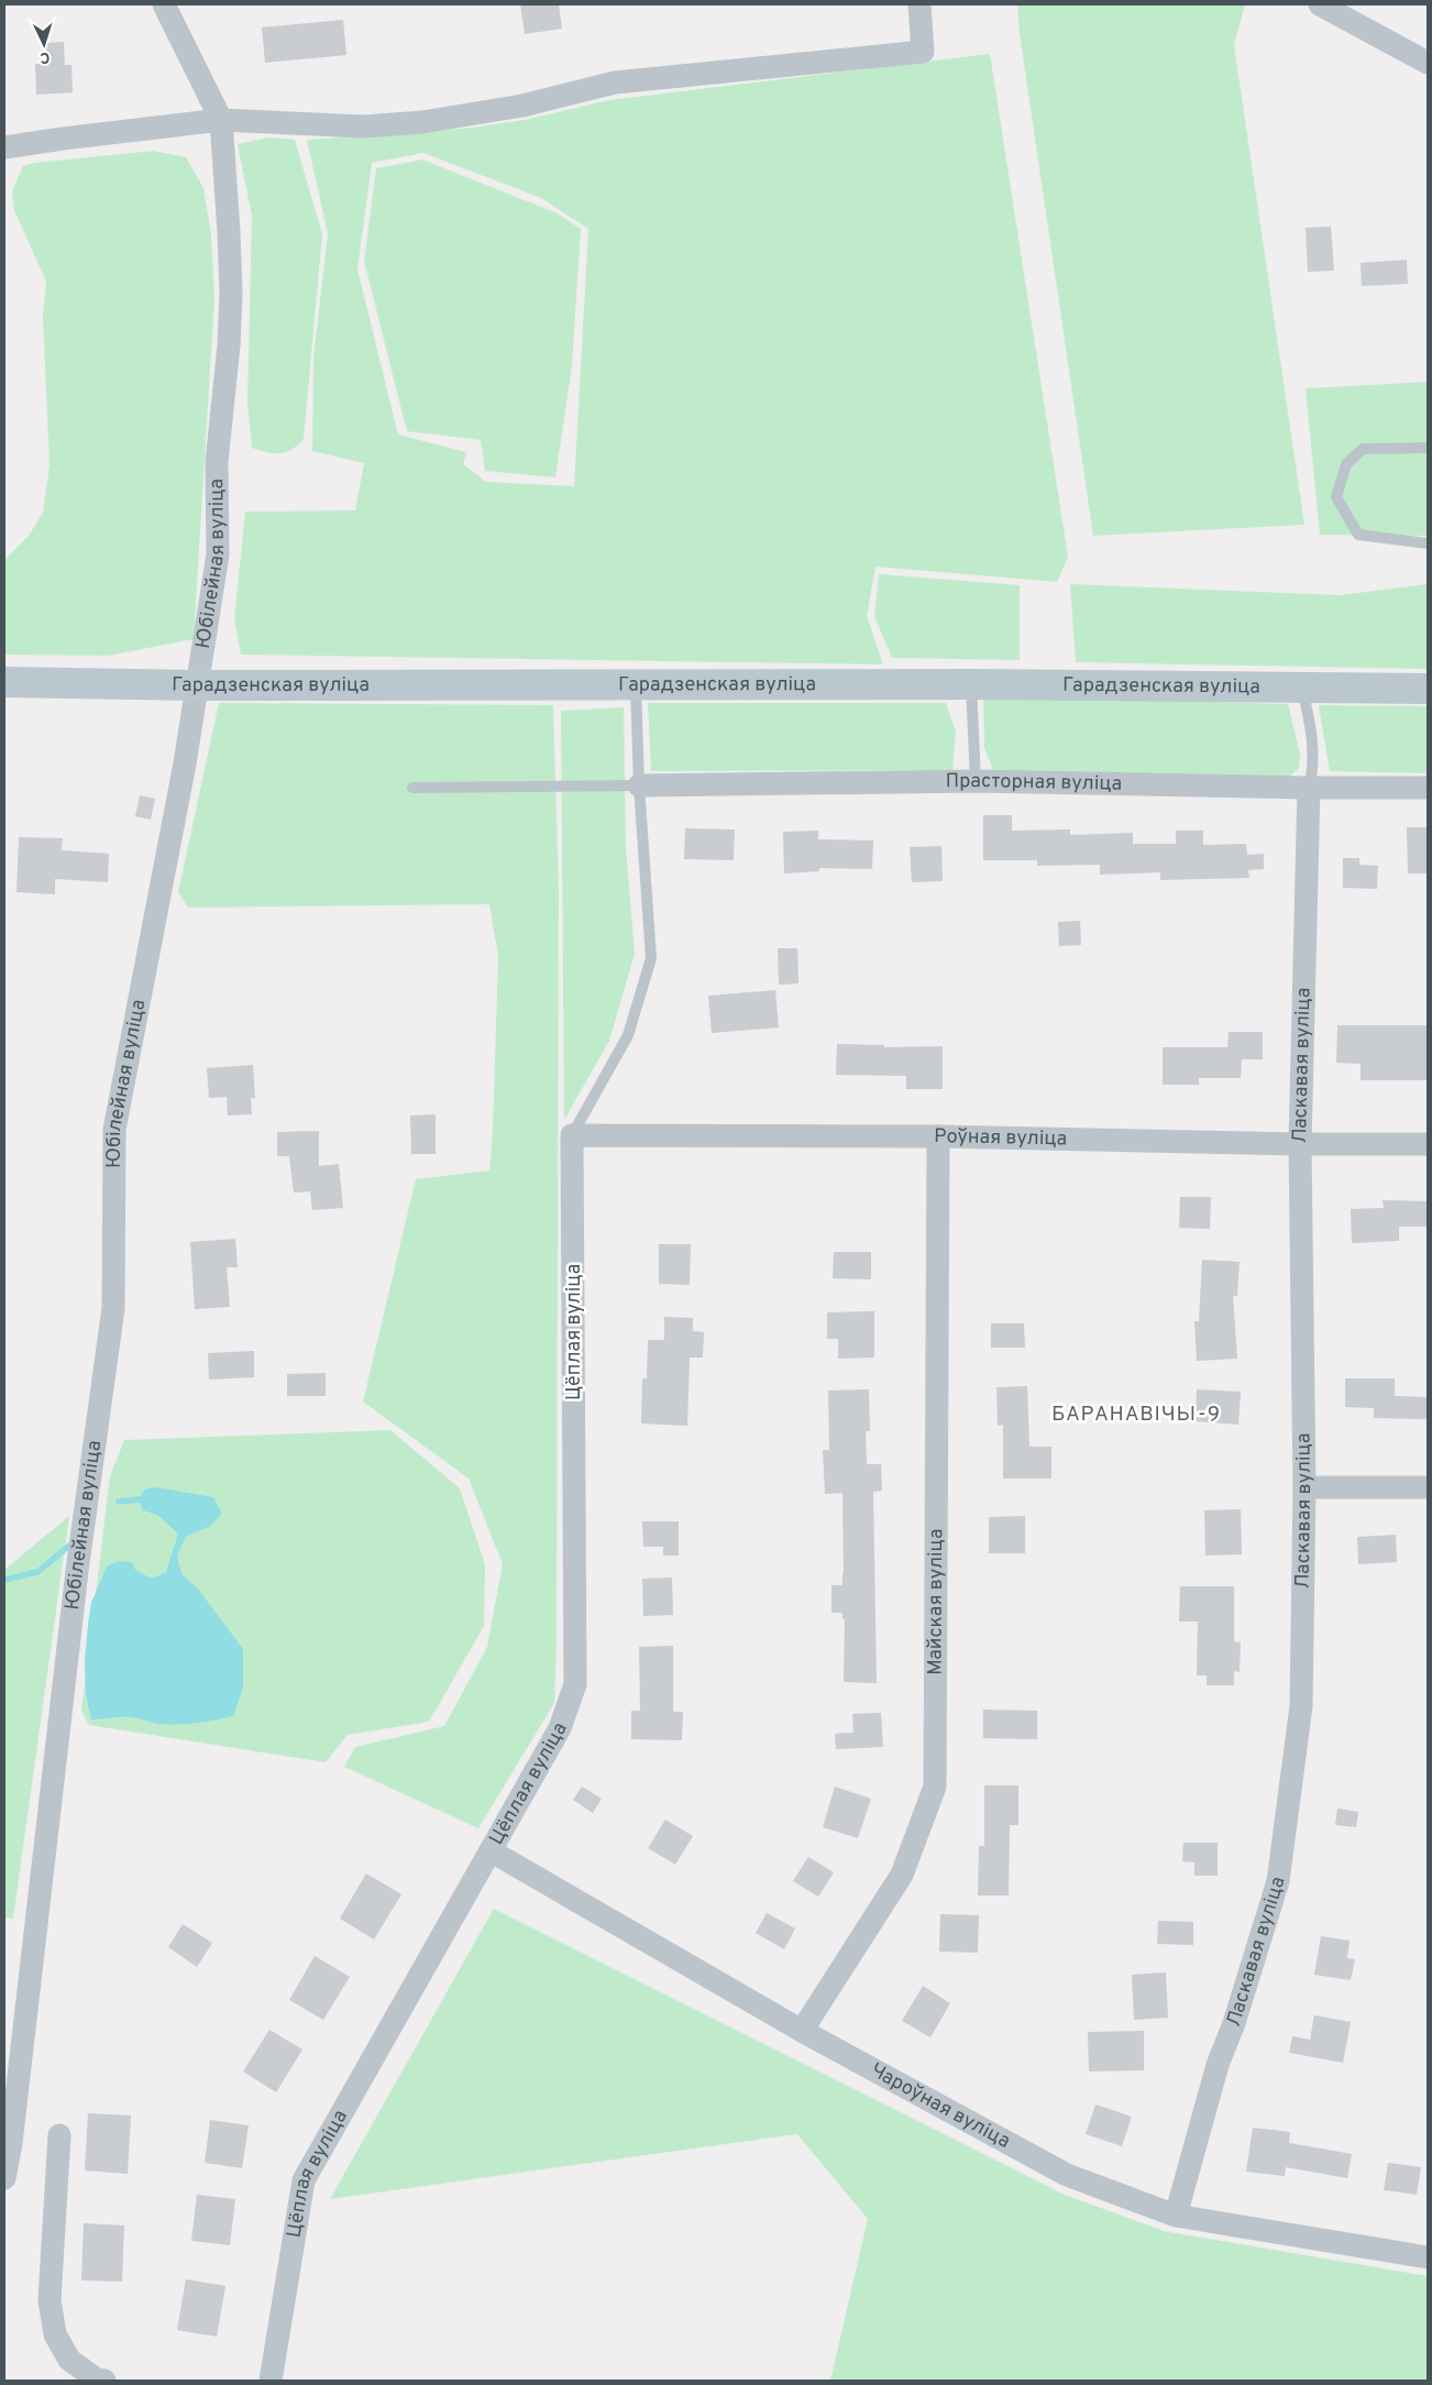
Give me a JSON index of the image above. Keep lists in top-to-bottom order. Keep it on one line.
{"streets":{"main road":["Гарадзенская вуліца"],"street":["Юбілейная вуліца","Прасторная вуліца","Ласкавая вуліца","Роўная вуліца","Цёплая вуліца","Майская вуліца","Чароўная вуліца"]},"crossings":[["Юбілейная вуліца","Гарадзенская вуліца"],["Прасторная вуліца","Ласкавая вуліца"],["Ласкавая вуліца","Роўная вуліца"],["Ласкавая вуліца","Чароўная вуліца"],["Роўная вуліца","Цёплая вуліца"],["Роўная вуліца","Майская вуліца"],["Цёплая вуліца","Чароўная вуліца"],["Майская вуліца","Чароўная вуліца"]],"districts":["БАРАНАВІЧЫ-9"],"north":"bottom"}
